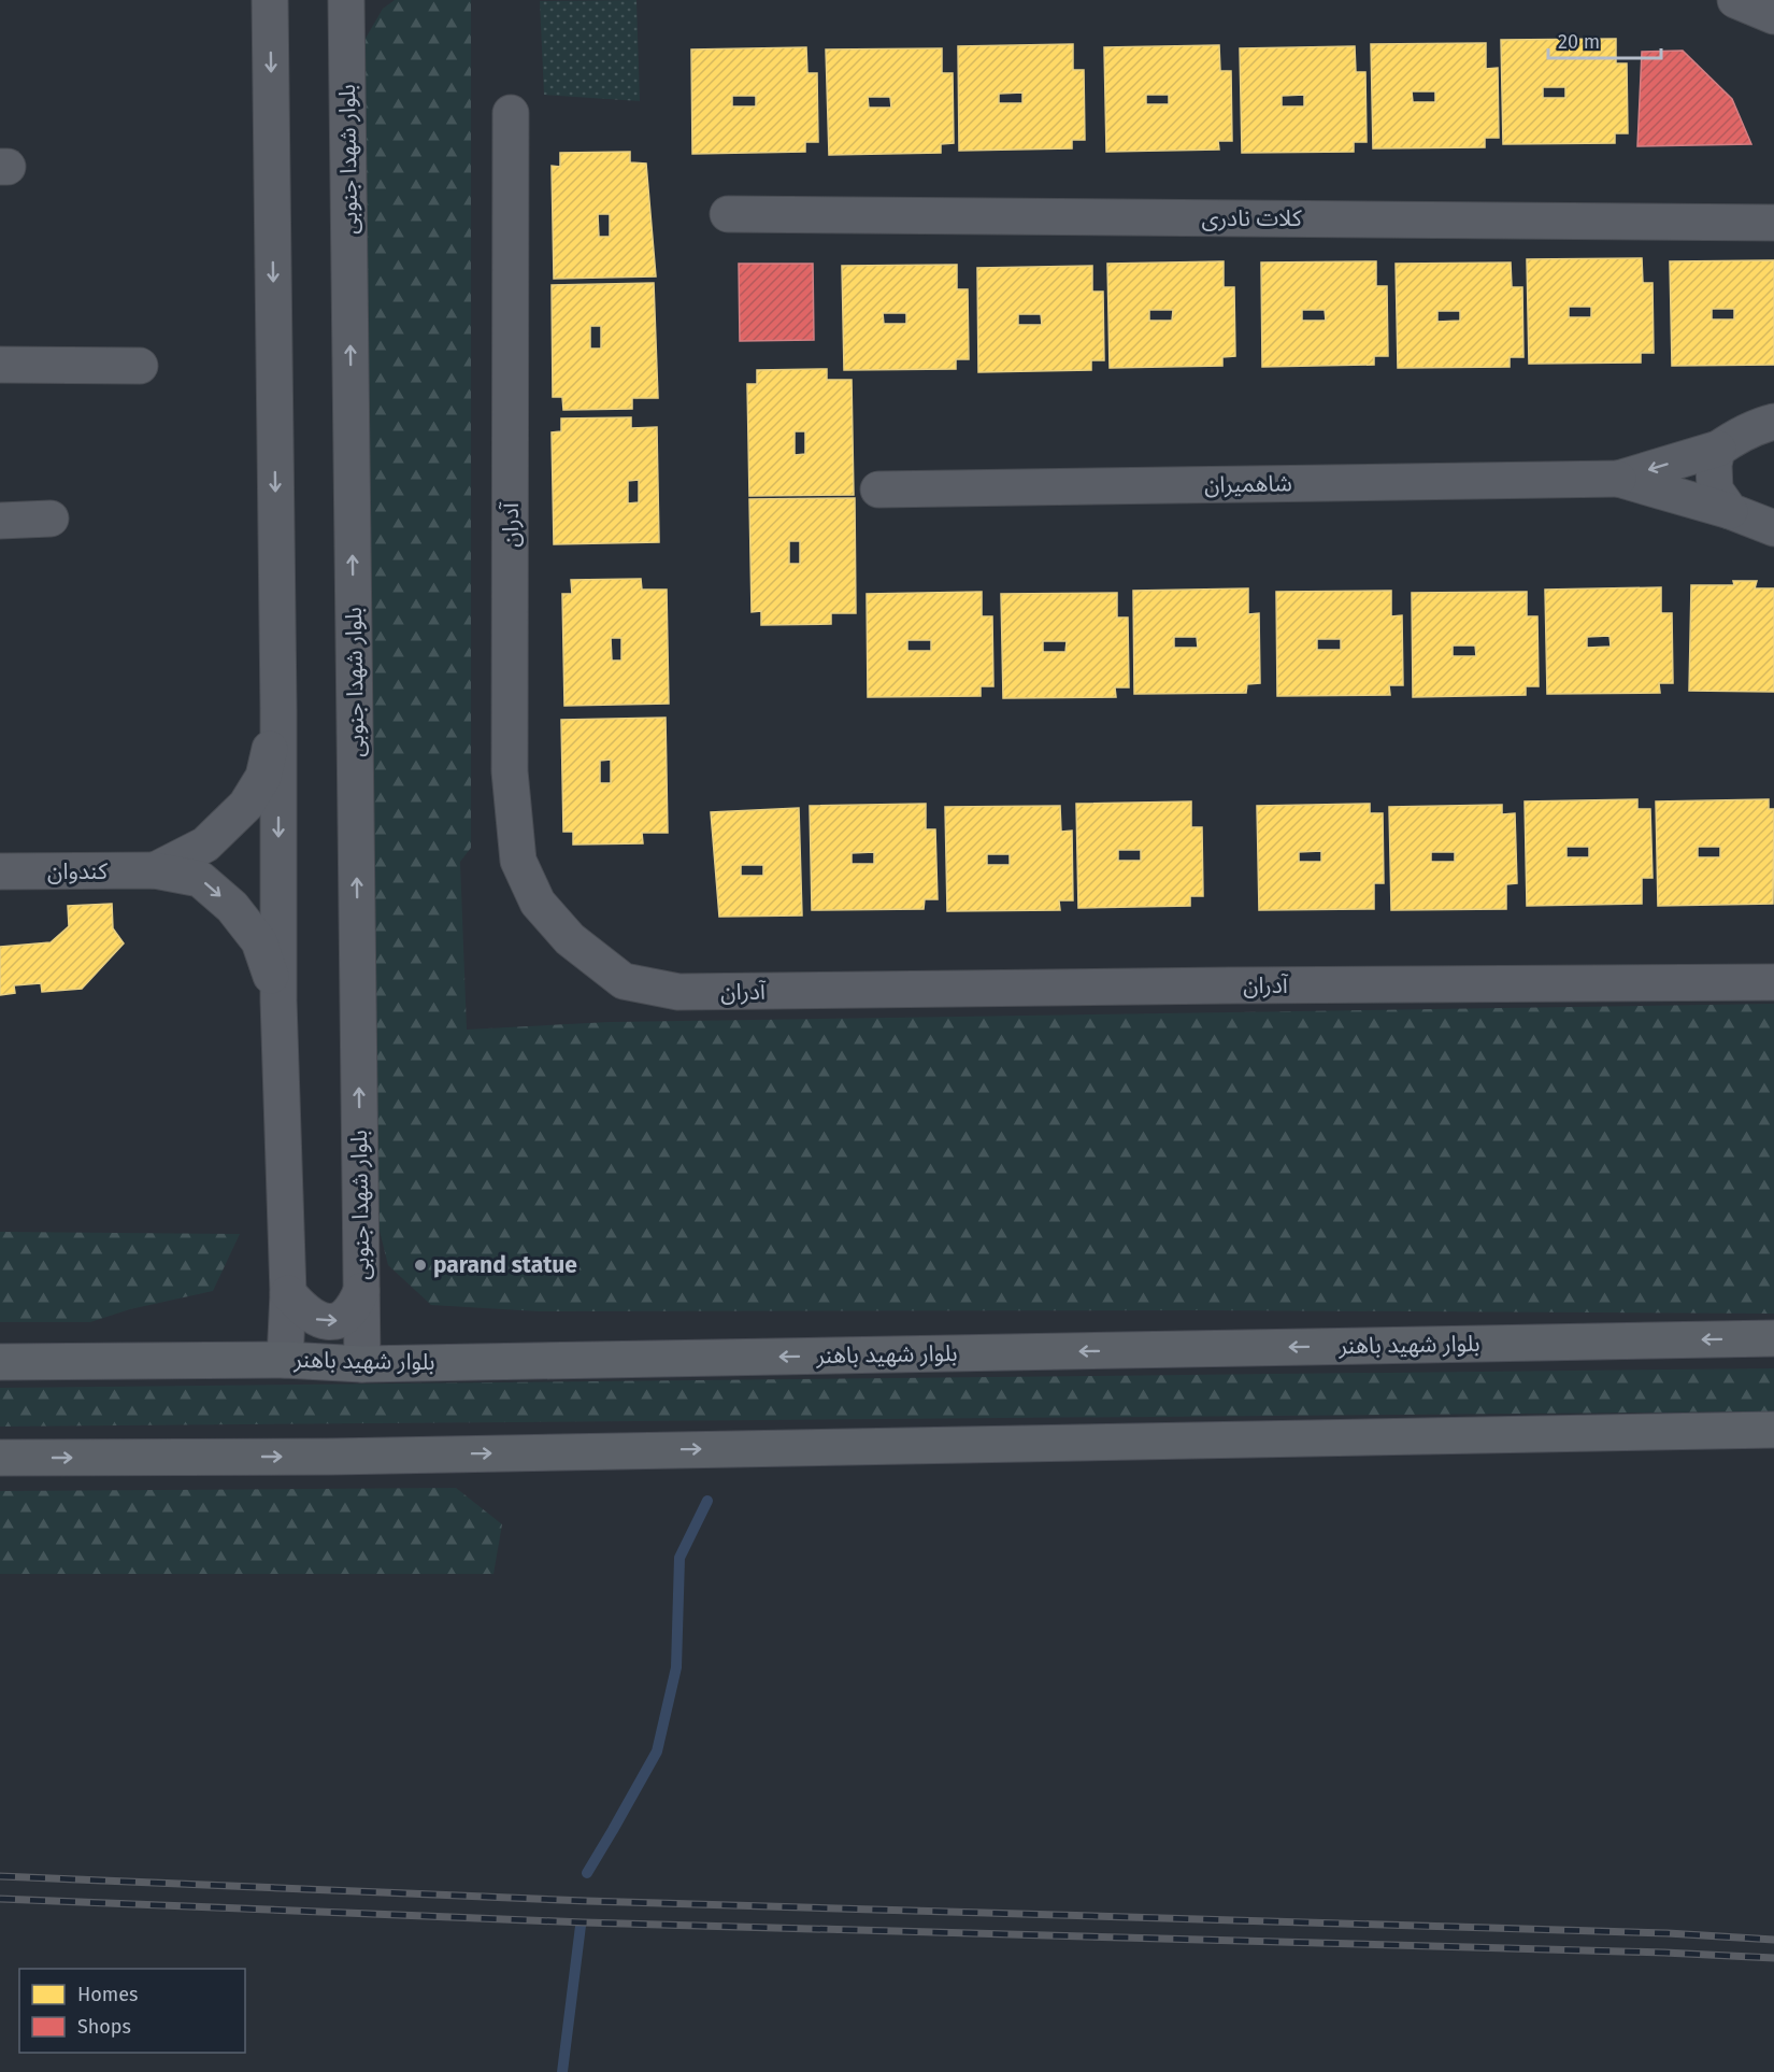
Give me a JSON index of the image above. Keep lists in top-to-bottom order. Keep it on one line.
{"streets":{"main road":["بلوار شهید باهنر"],"street":["بلوار شهدا جنوبی","کلات نادری","شاهمیران","آدران","کندوان"]},"crossings":[["بلوار شهدا جنوبی","بلوار شهید باهنر"]],"one_way":["کندوان"],"places":["parand statue"],"legend":["Homes","Shops"],"scale_bar":"20 m"}
